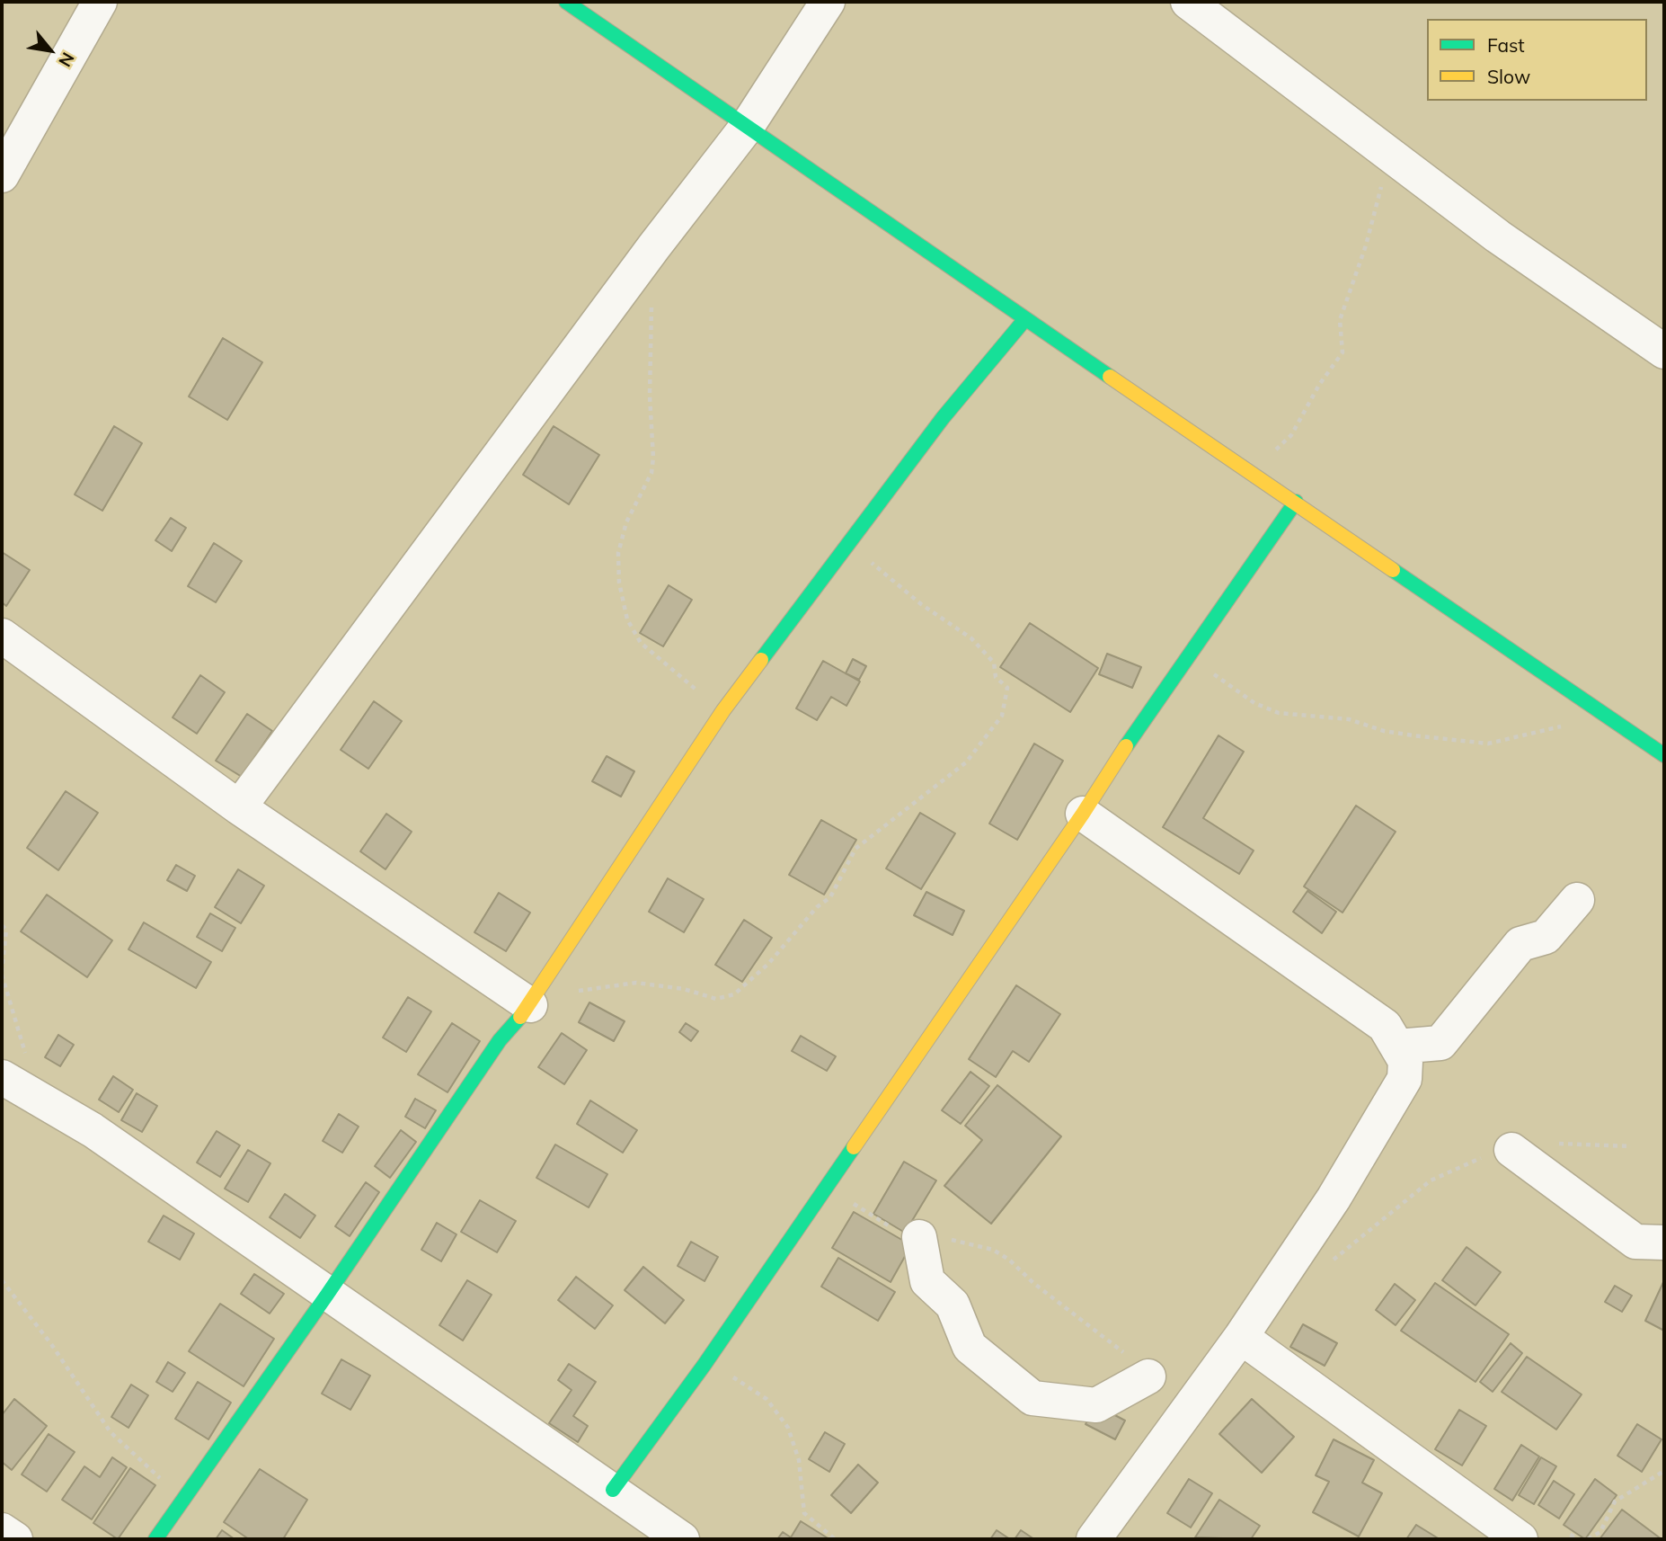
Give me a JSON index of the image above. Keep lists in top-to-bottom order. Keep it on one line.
{"legend":["Fast","Slow"],"north":"bottom right"}
